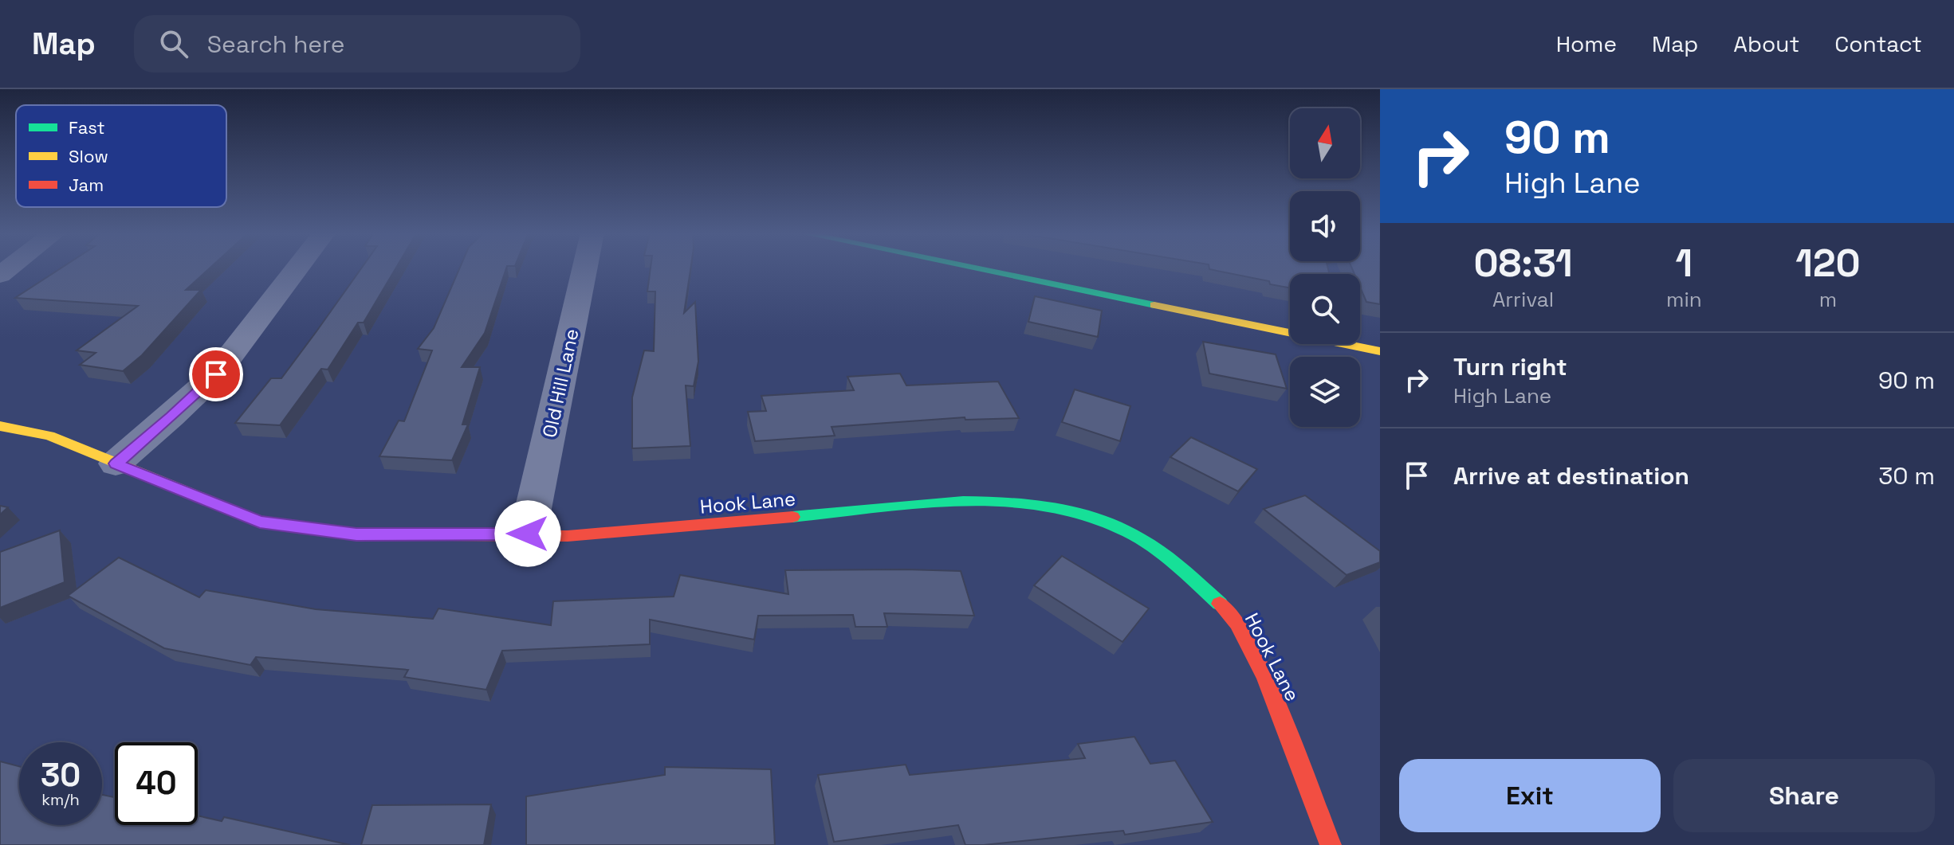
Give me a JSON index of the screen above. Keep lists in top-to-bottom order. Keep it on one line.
{"streets":{"street":["Old Hill Lane","Hook Lane"]},"crossings":[["Old Hill Lane","Hook Lane"]],"legend":["Fast","Slow","Jam"],"north":"top","page":{"header":"Map","search":"Search here","nav":["Home","Map","About","Contact"],"turn":["90 m","High Lane"],"eta":["08:31","Arrival","1","min","120","m"],"list":[{"name":"Turn right","note":"High Lane","value":"90 m"},{"name":"Arrive at destination","value":"30 m"}],"speed":"30 km/h","limit":"40","buttons":["Exit","Share"]}}
